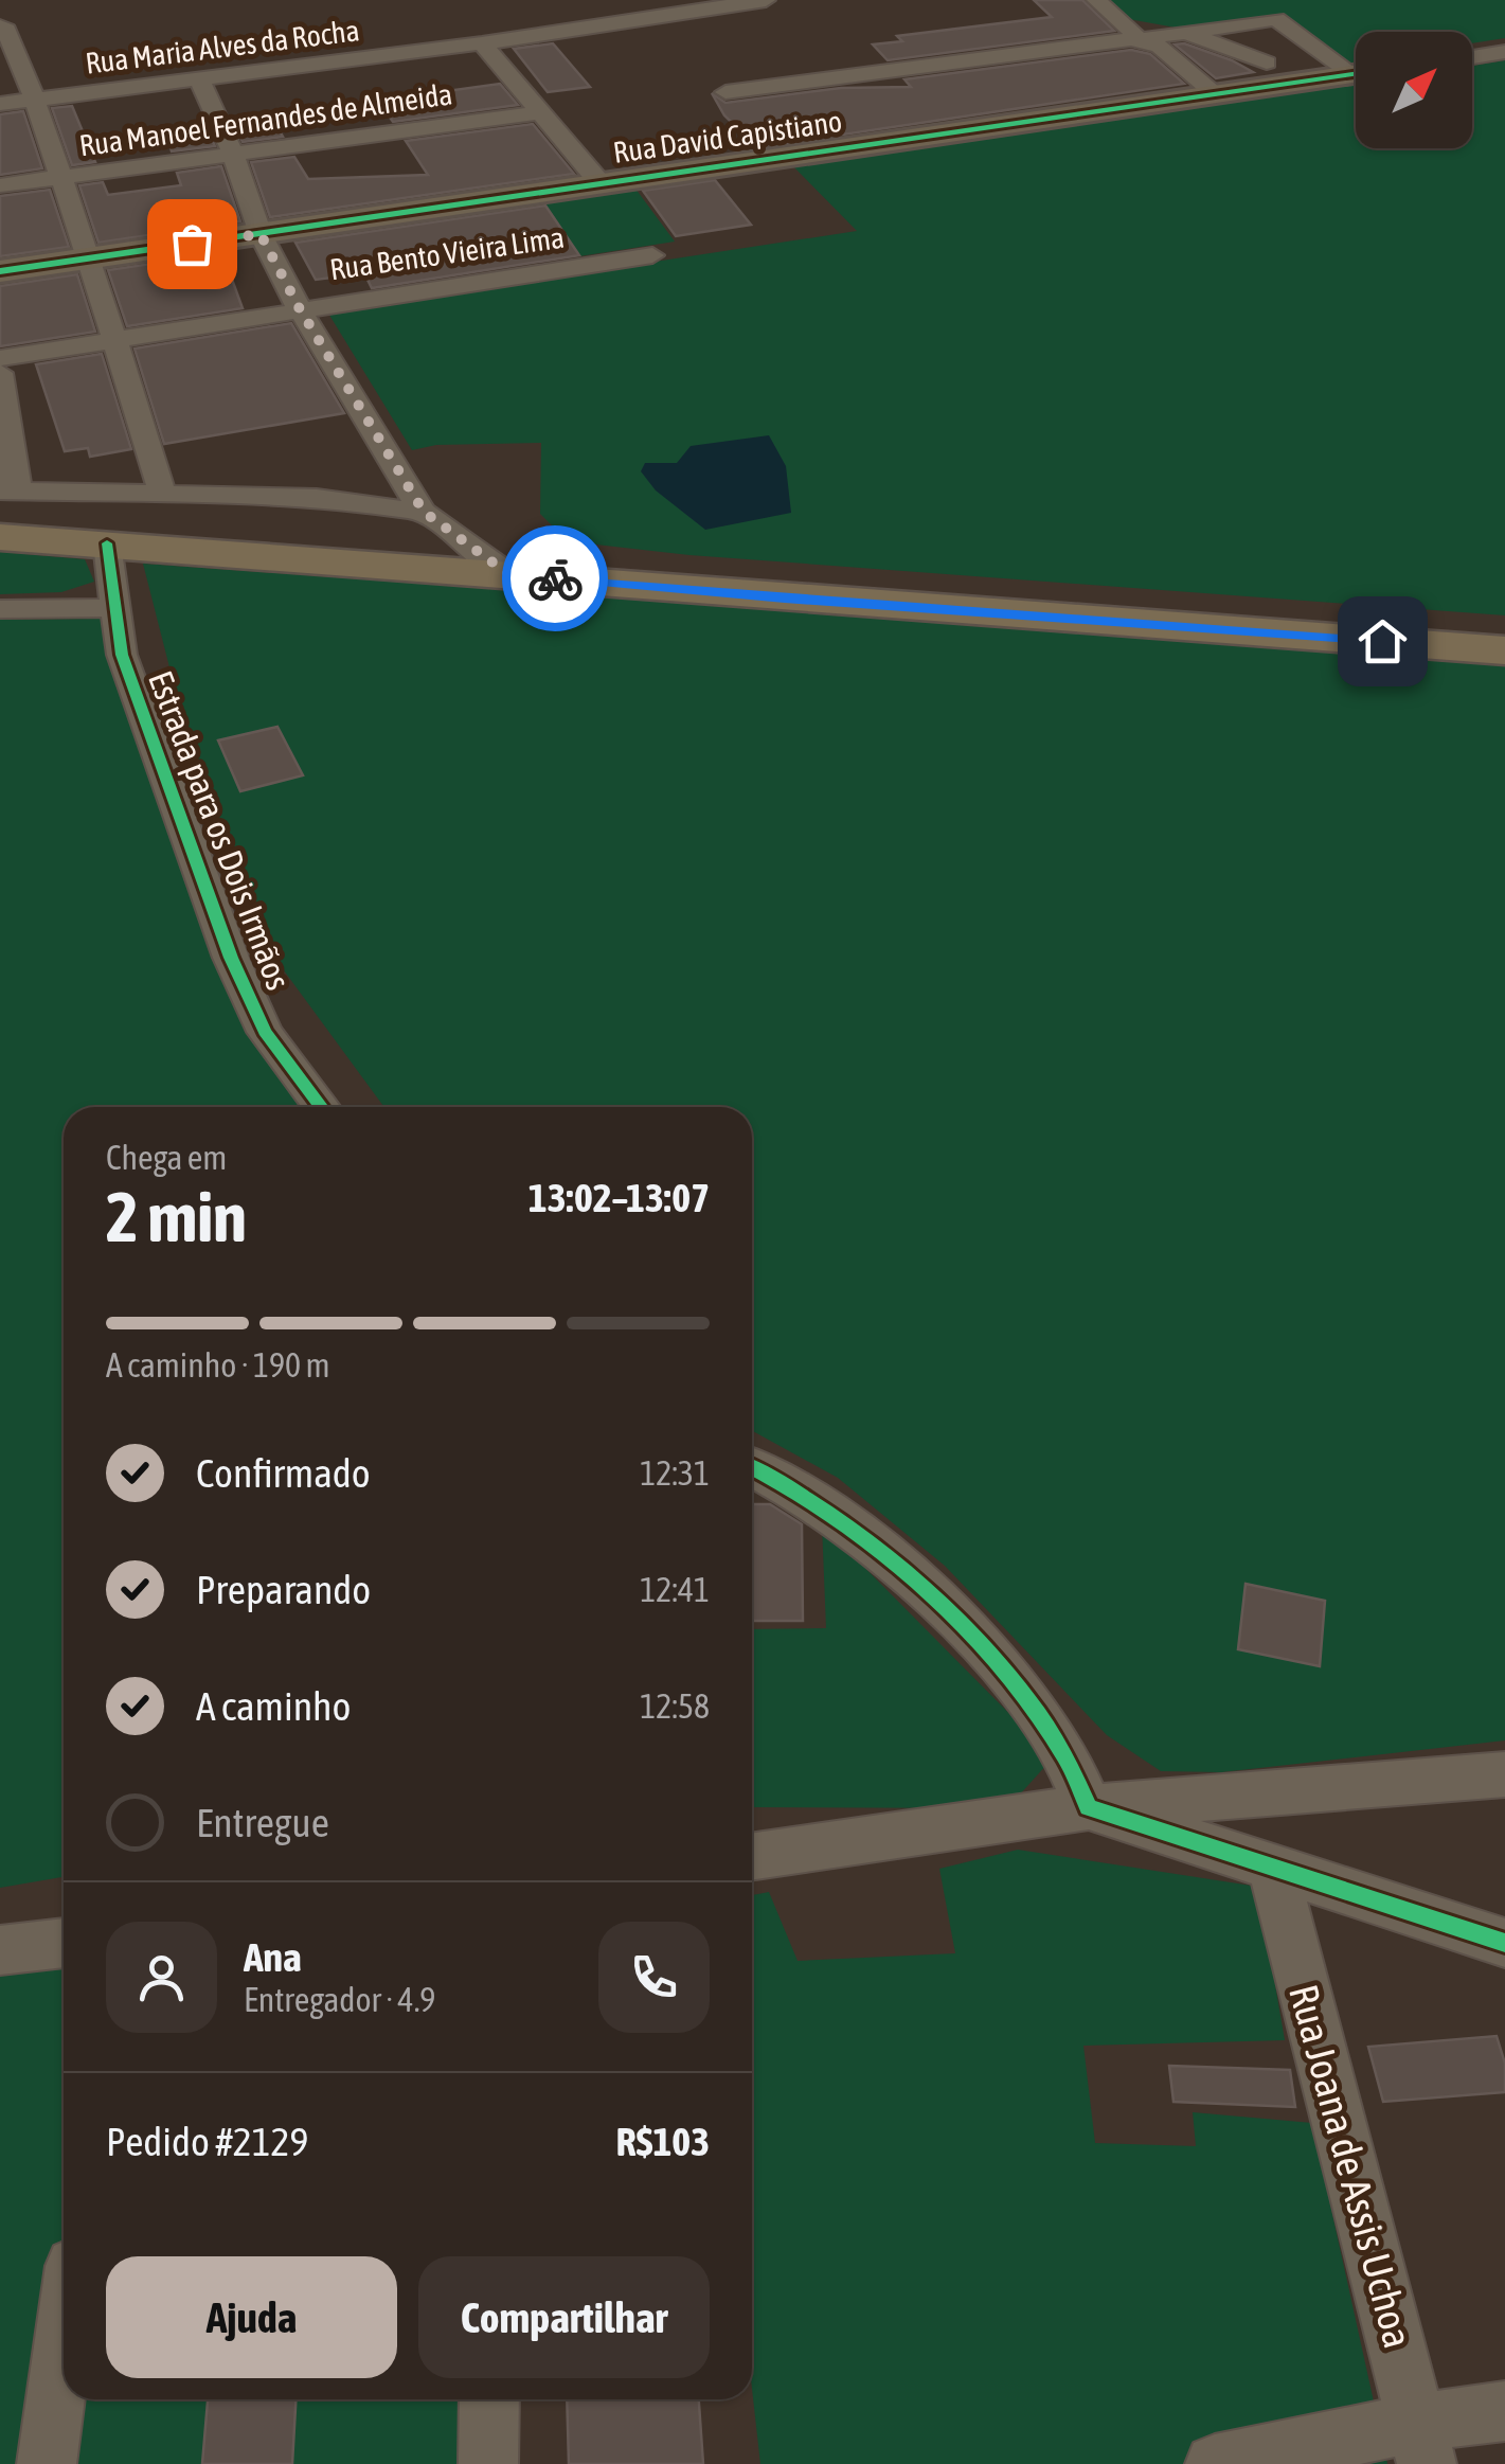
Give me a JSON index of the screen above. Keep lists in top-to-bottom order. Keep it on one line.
{"streets":{"street":["Rua Maria Alves da Rocha","Rua Manoel Fernandes de Almeida","Rua David Capistiano","Rua Bento Vieira Lima","Estrada para os Dois Irmãos","Rua Joana de Assis Uchoa"]},"north":"top right","page":{"heading":["2 min","Chega em","13:02–13:07"],"panel":["Ana","Entregador · 4.9","Pedido #2129","R$103"],"bar":"A caminho · 190 m","list":[["Confirmado","12:31"],["Preparando","12:41"],["A caminho","12:58"],"Entregue"],"buttons":["Ajuda","Compartilhar"]}}
